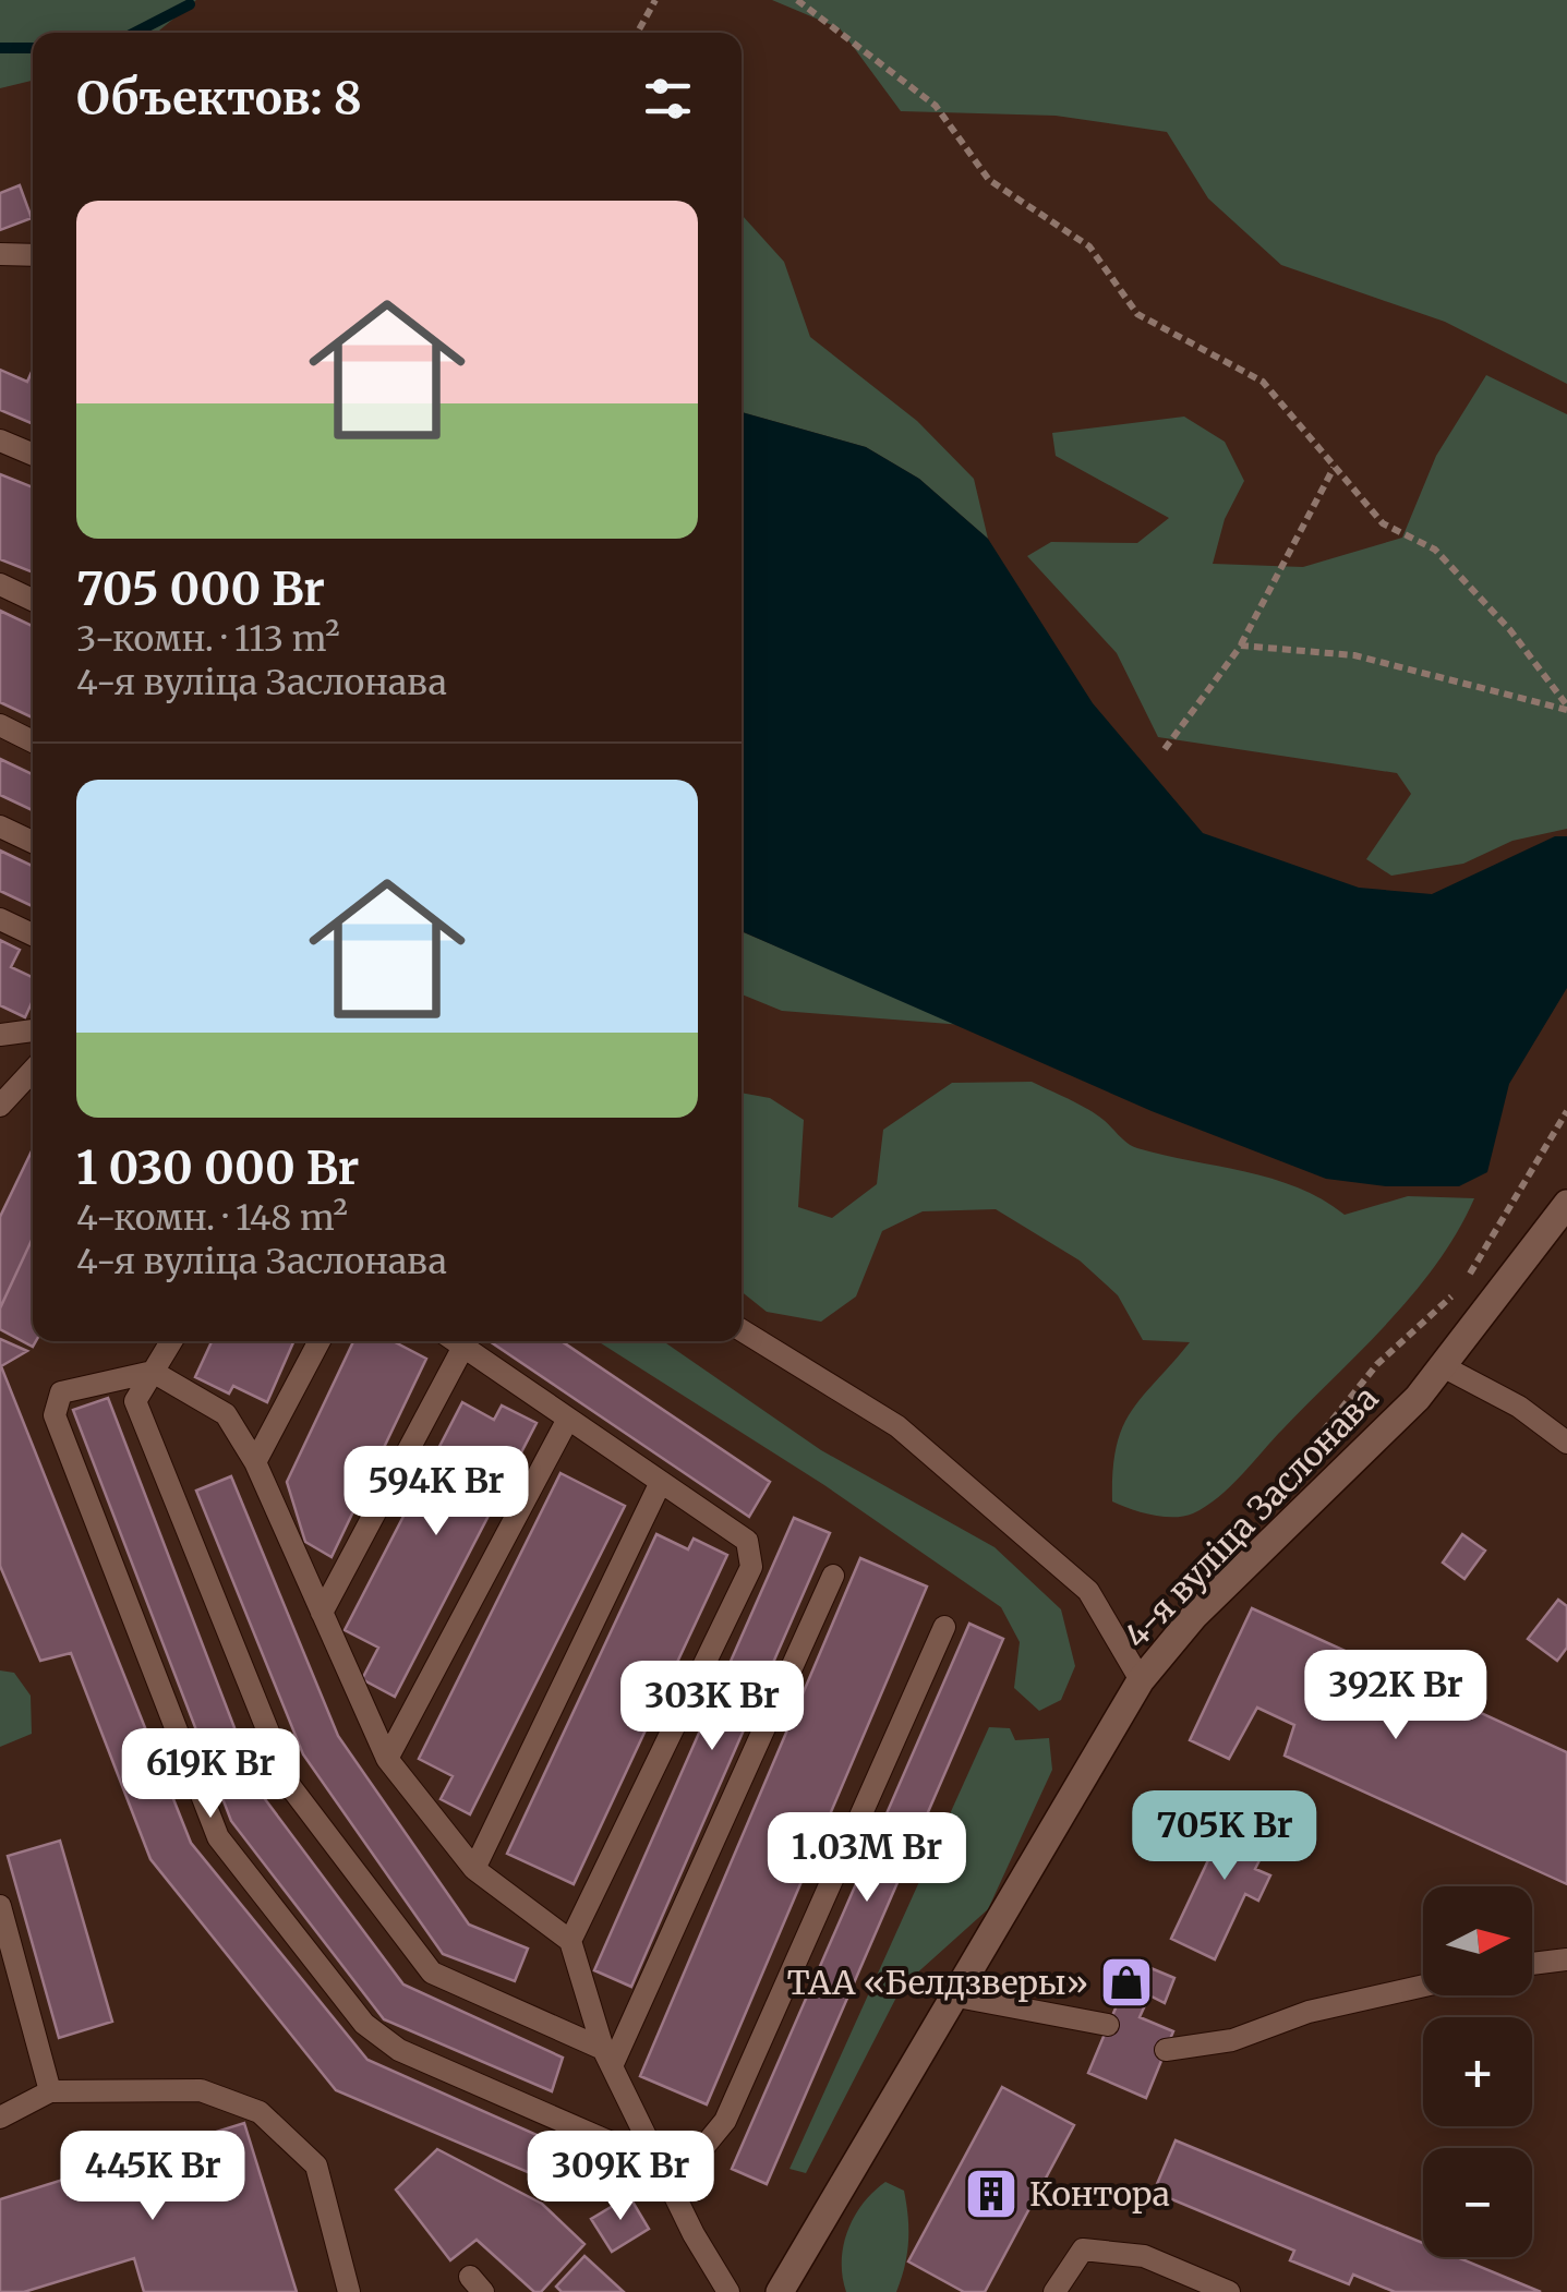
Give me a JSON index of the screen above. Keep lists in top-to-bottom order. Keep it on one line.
{"streets":{"street":["4-я вуліца Заслонава"]},"places":{"shop":["ТАА «Белдзверы»"],"building":["Контора"]},"north":"right","page":{"heading":"Объектов: 8","list":[{"name":"705 000 Br","note":"3-комн. · 113 m² · 4-я вуліца Заслонава"},{"name":"1 030 000 Br","note":"4-комн. · 148 m² · 4-я вуліца Заслонава"}],"price":["594K Br","392K Br","303K Br","619K Br","705K Br","1.03M Br","445K Br","309K Br"],"map_buttons":["+","−"]}}
